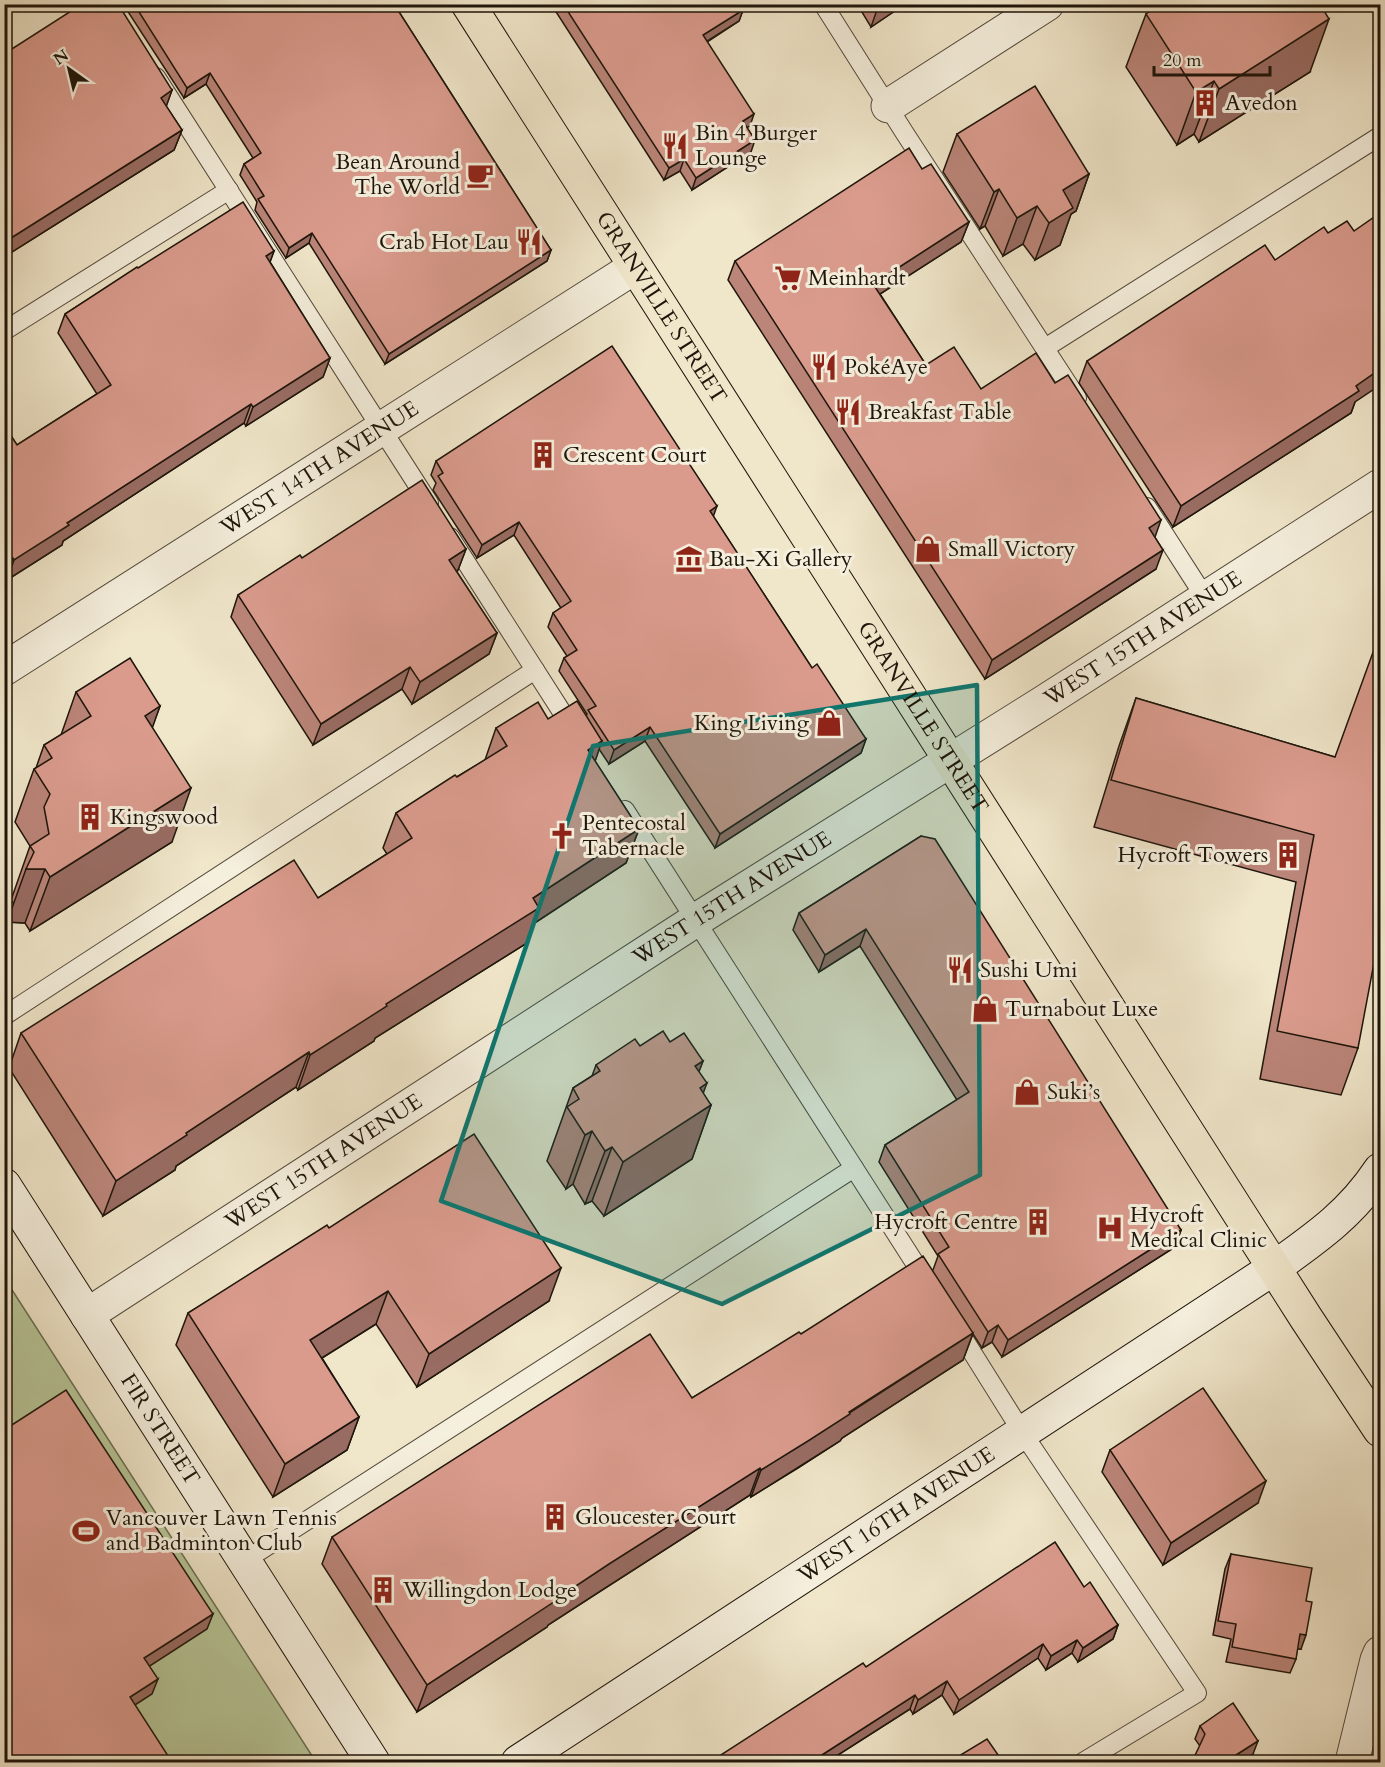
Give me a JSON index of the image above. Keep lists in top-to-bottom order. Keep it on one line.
{"streets":{"highway":["GRANVILLE STREET"],"street":["WEST 14TH AVENUE","WEST 15TH AVENUE","FIR STREET","WEST 16TH AVENUE"]},"crossings":[["GRANVILLE STREET","WEST 14TH AVENUE"],["GRANVILLE STREET","WEST 15TH AVENUE"],["GRANVILLE STREET","WEST 16TH AVENUE"],["WEST 15TH AVENUE","FIR STREET"]],"places":{"building":["Avedon","Crescent Court","Kingswood","Hycroft Towers","Hycroft Centre","Gloucester Court","Willingdon Lodge"],"restaurant":["Bin 4 Burger Lounge","Crab Hot Lau","PokéAye","Breakfast Table","Sushi Umi"],"cafe":["Bean Around The World"],"supermarket":["Meinhardt"],"shop":["Small Victory","King Living","Turnabout Luxe","Suki’s"],"museum":["Bau-Xi Gallery"],"church":["Pentecostal Tabernacle"],"hospital":["Hycroft Medical Clinic"],"sports":["Vancouver Lawn Tennis and Badminton Club"]},"scale_bar":"20 m","north":"top left"}
